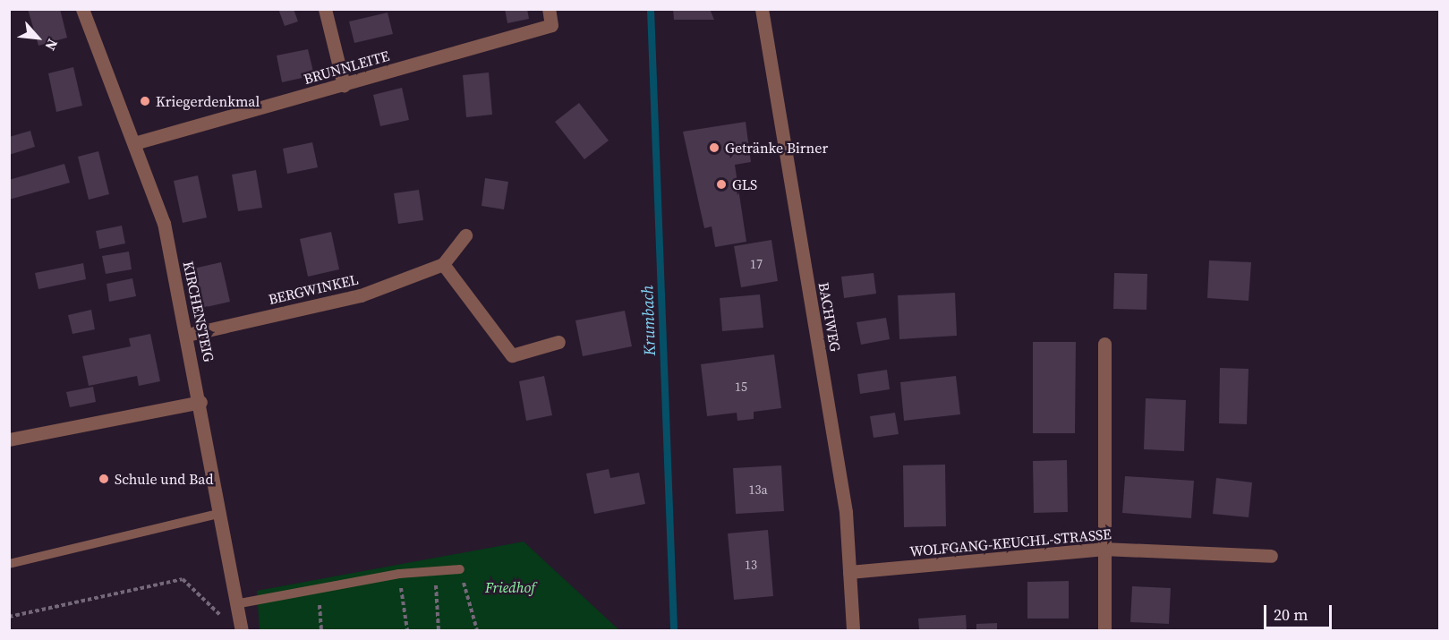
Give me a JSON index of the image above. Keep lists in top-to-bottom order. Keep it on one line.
{"streets":{"street":["BRUNNLEITE","BERGWINKEL","KIRCHENSTEIG","BACHWEG","WOLFGANG-KEUCHL-STRASSE"]},"crossings":[["BRUNNLEITE","KIRCHENSTEIG"],["BERGWINKEL","KIRCHENSTEIG"],["BACHWEG","WOLFGANG-KEUCHL-STRASSE"]],"water":["Krumbach"],"parks":["Friedhof"],"places":["Kriegerdenkmal","Getränke Birner","GLS","Schule und Bad"],"house_numbers":["17","15","13a","13"],"scale_bar":"20 m","north":"bottom right"}
